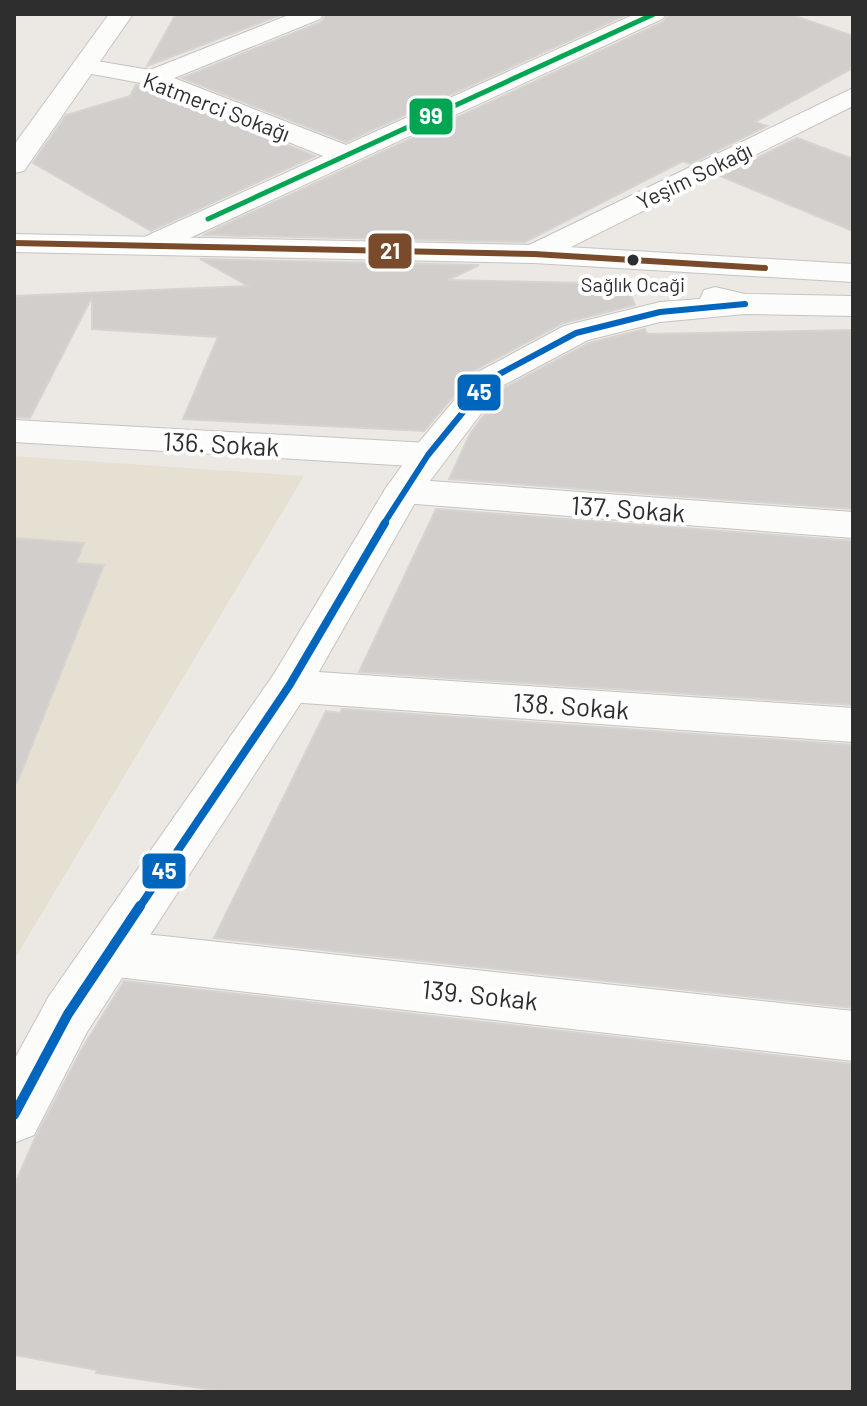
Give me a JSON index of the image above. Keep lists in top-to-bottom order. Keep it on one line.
{"streets":{"street":["Katmerci Sokağı","Yeşim Sokağı","136. Sokak","137. Sokak","138. Sokak","139. Sokak"]},"places":["Sağlık Ocaği"],"lines":["transit line 99","transit line 21","transit line 45"]}
